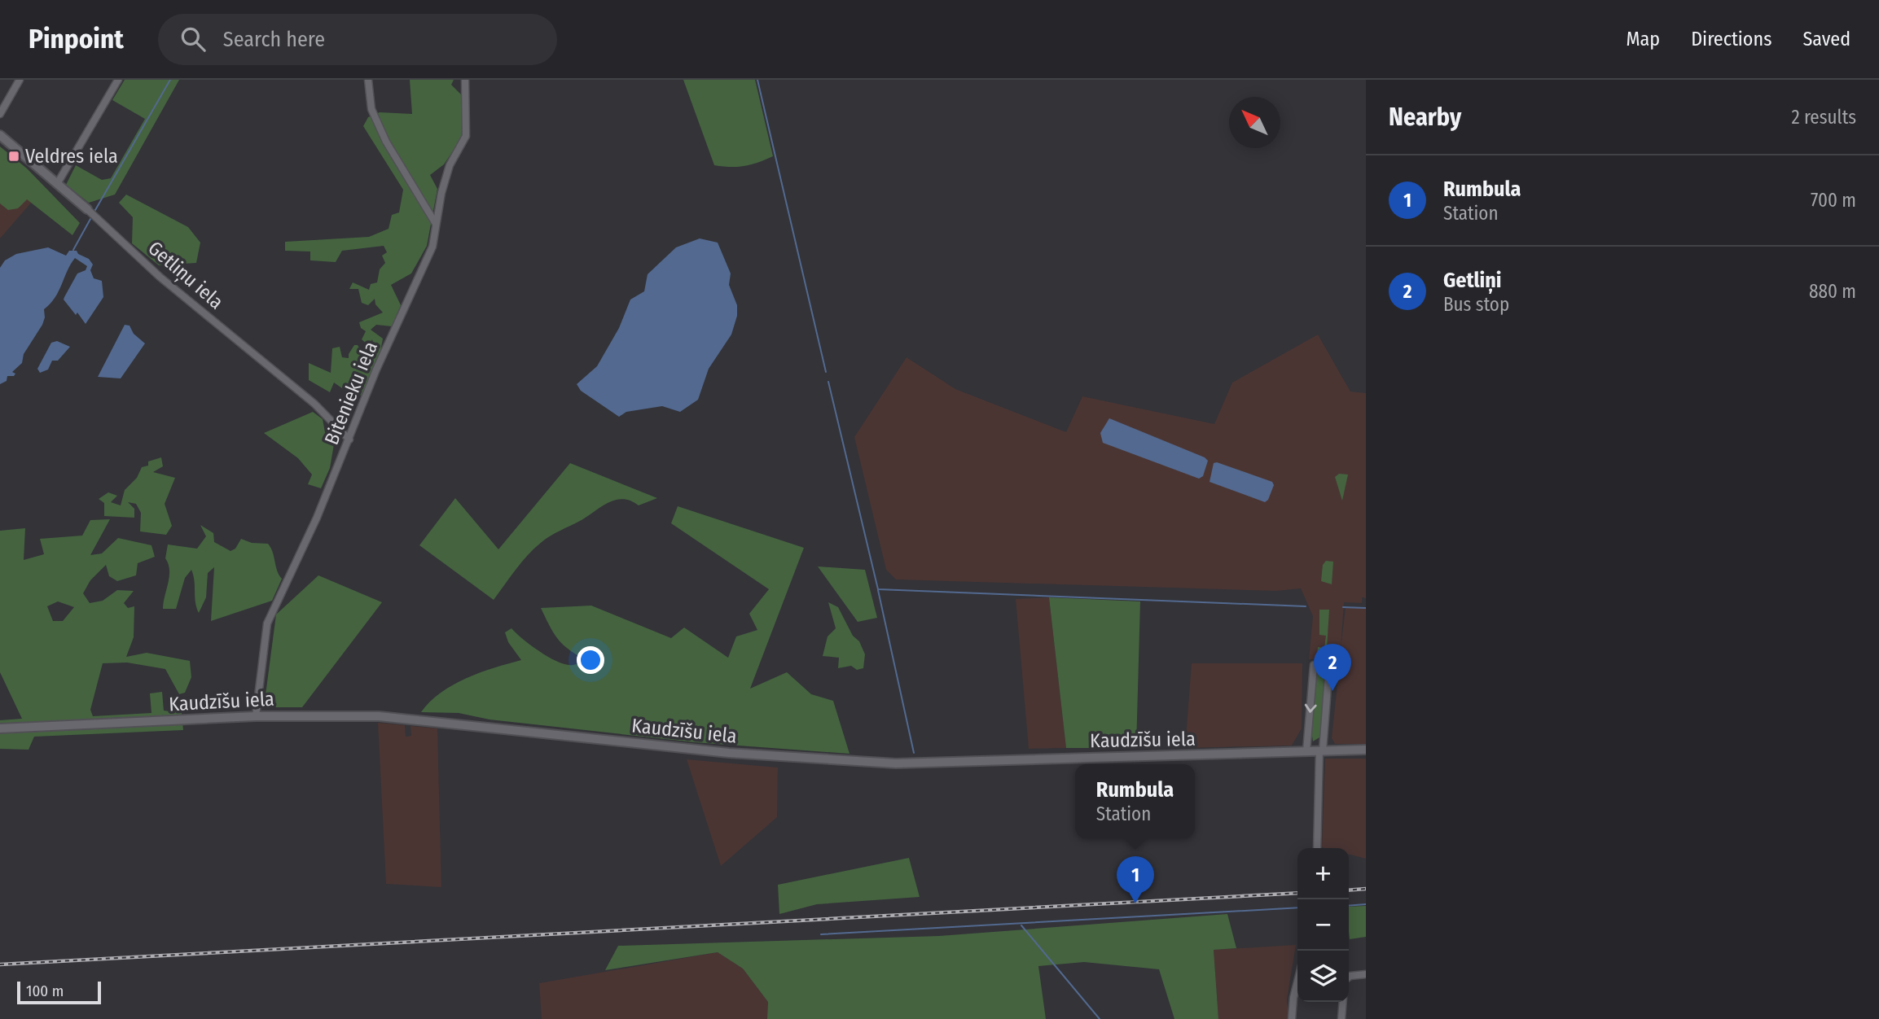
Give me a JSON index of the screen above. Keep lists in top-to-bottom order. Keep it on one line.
{"streets":{"street":["Getliņu iela","Bitenieku iela","Kaudzīšu iela"]},"crossings":[["Getliņu iela","Bitenieku iela"],["Bitenieku iela","Kaudzīšu iela"]],"places":{"transit":["Veldres iela"]},"scale_bar":"100 m","north":"top left","page":{"header":"Pinpoint","search":"Search here","nav":["Map","Directions","Saved"],"heading":["Nearby","2 results"],"list":[{"mark":"1","name":"Rumbula","note":"Station","value":"700 m"},{"mark":"2","name":"Getliņi","note":"Bus stop","value":"880 m"}],"pins":["2","1"],"popup":["Rumbula","Station"],"map_buttons":["+","−"],"scale":"100 m"}}
